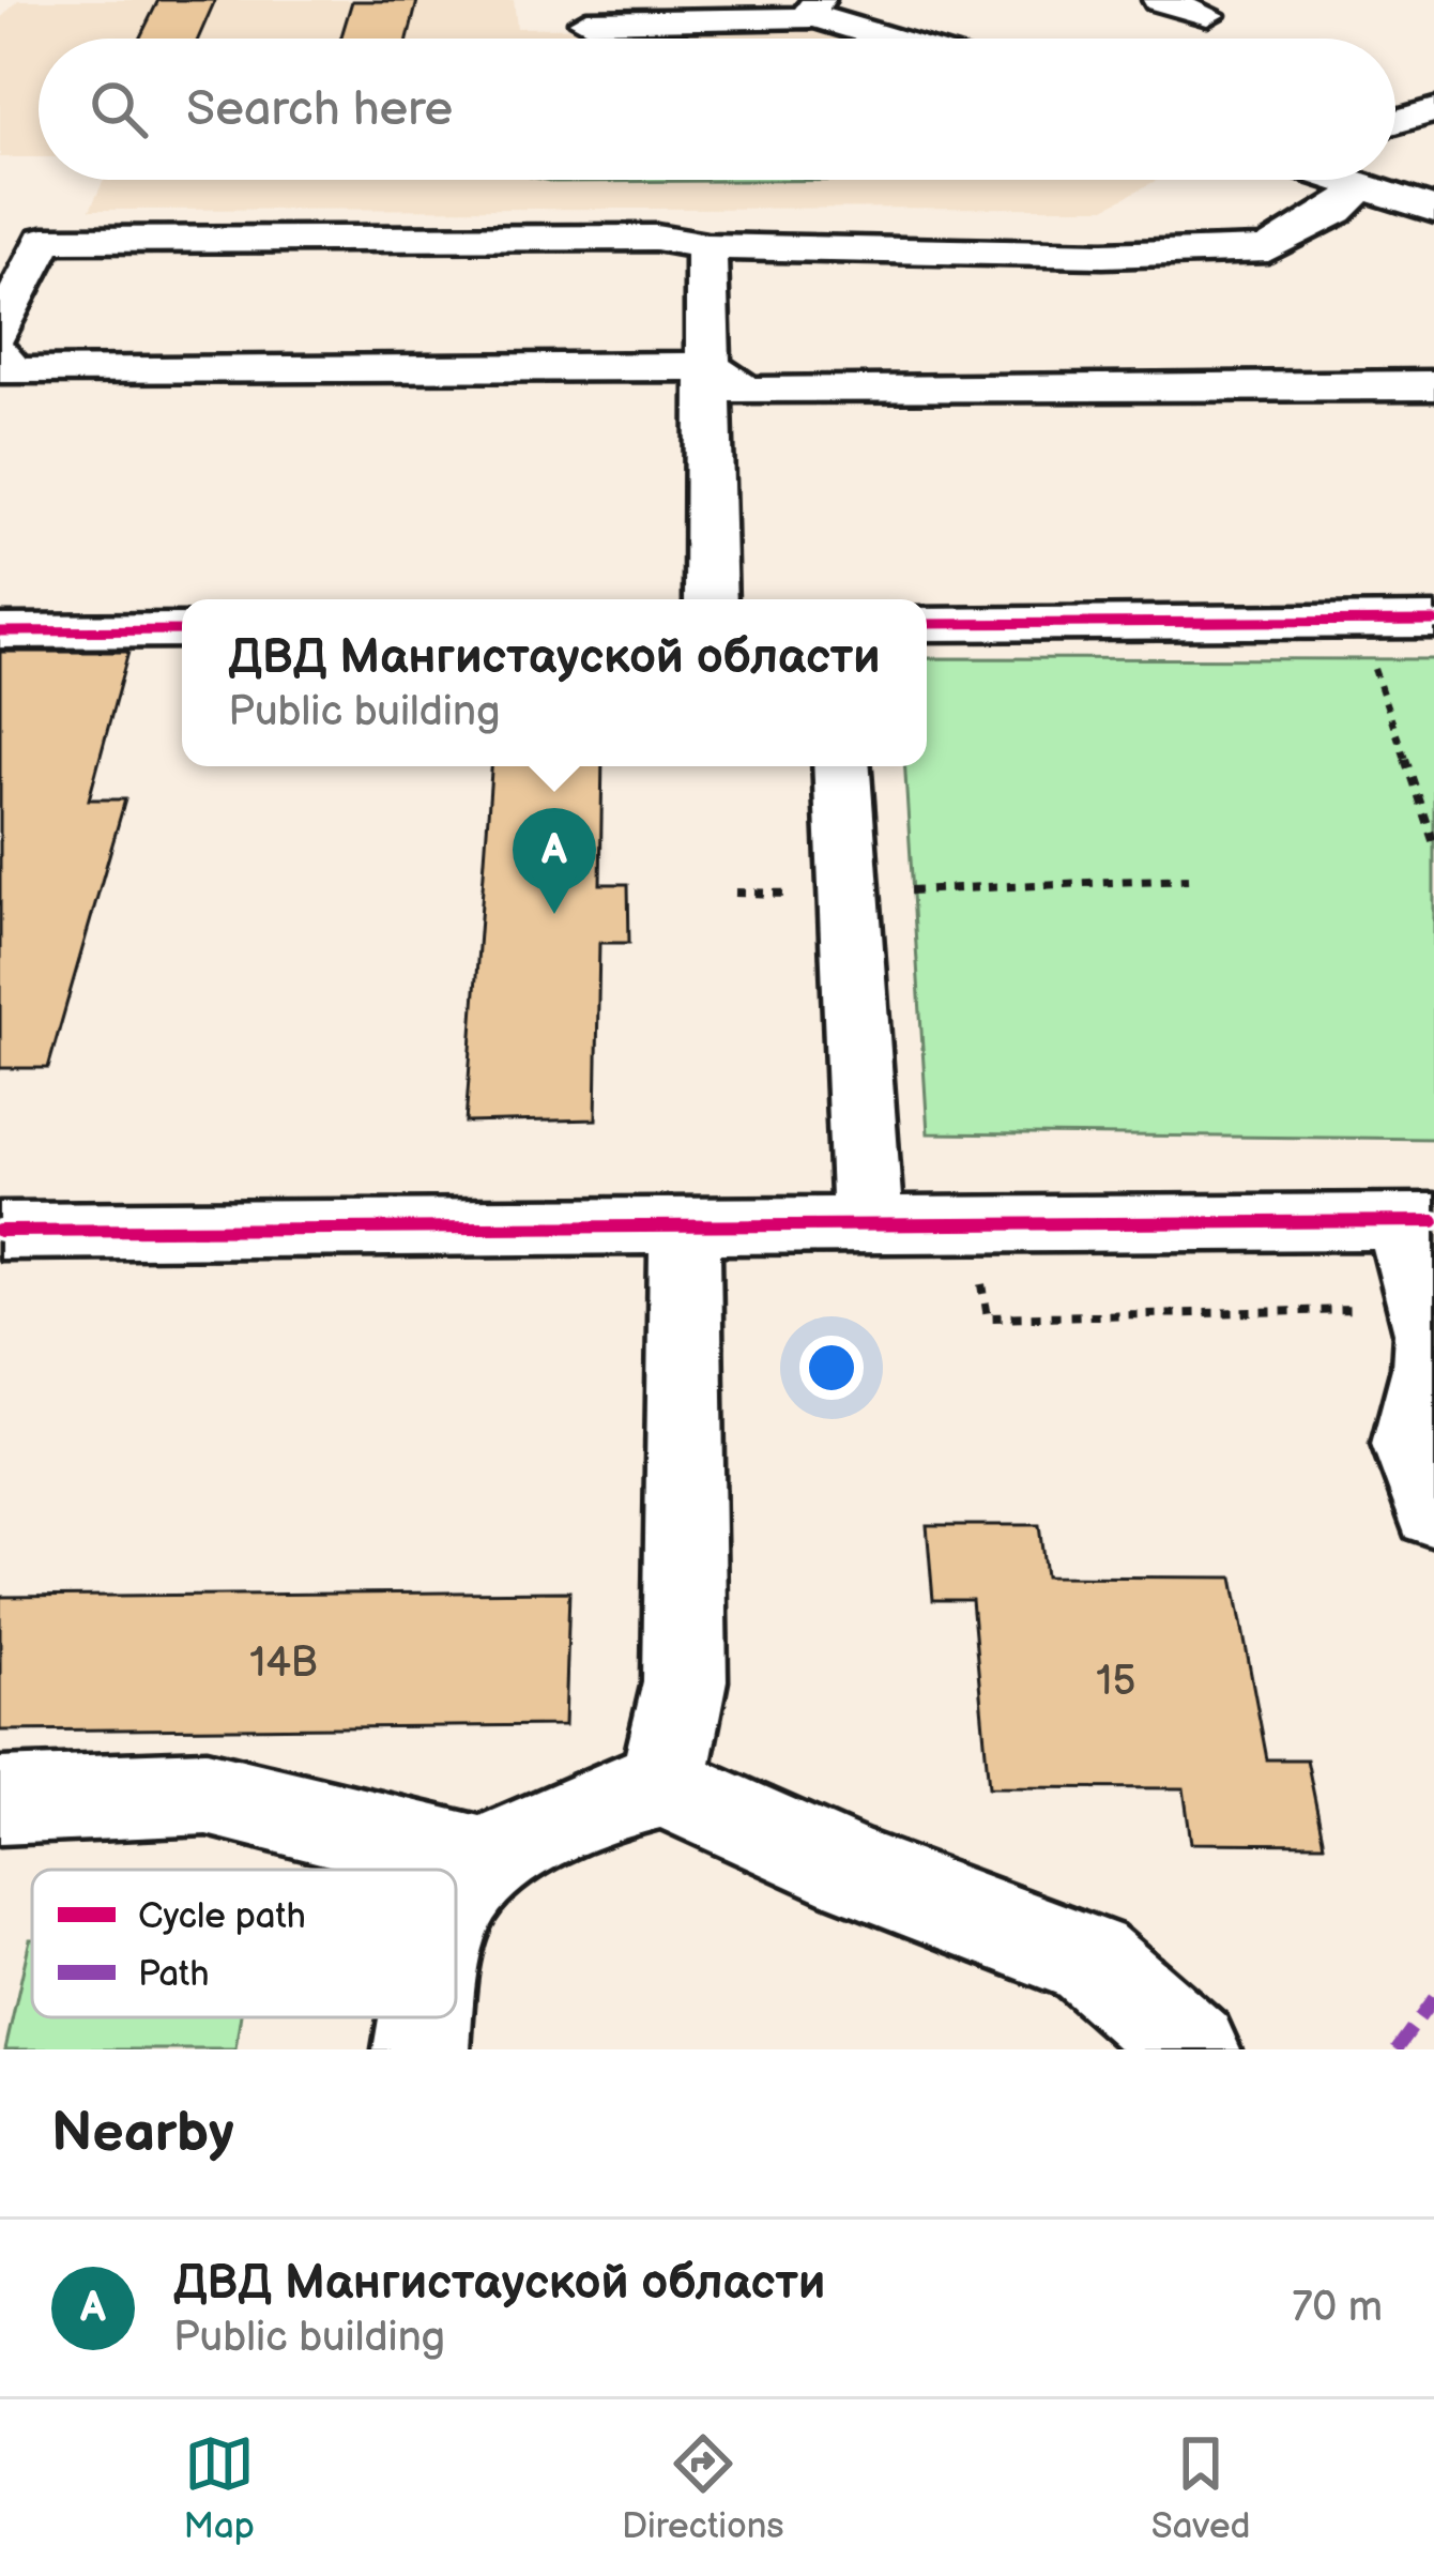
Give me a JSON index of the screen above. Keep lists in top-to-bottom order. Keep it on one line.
{"house_numbers":["14В","15"],"legend":["Cycle path","Path"],"page":{"search":"Search here","popup":["ДВД Мангистауской области","Public building"],"pins":"A","heading":"Nearby","list":[{"mark":"A","name":"ДВД Мангистауской области","note":"Public building","value":"70 m"}],"nav":["Map","Directions","Saved"]}}
